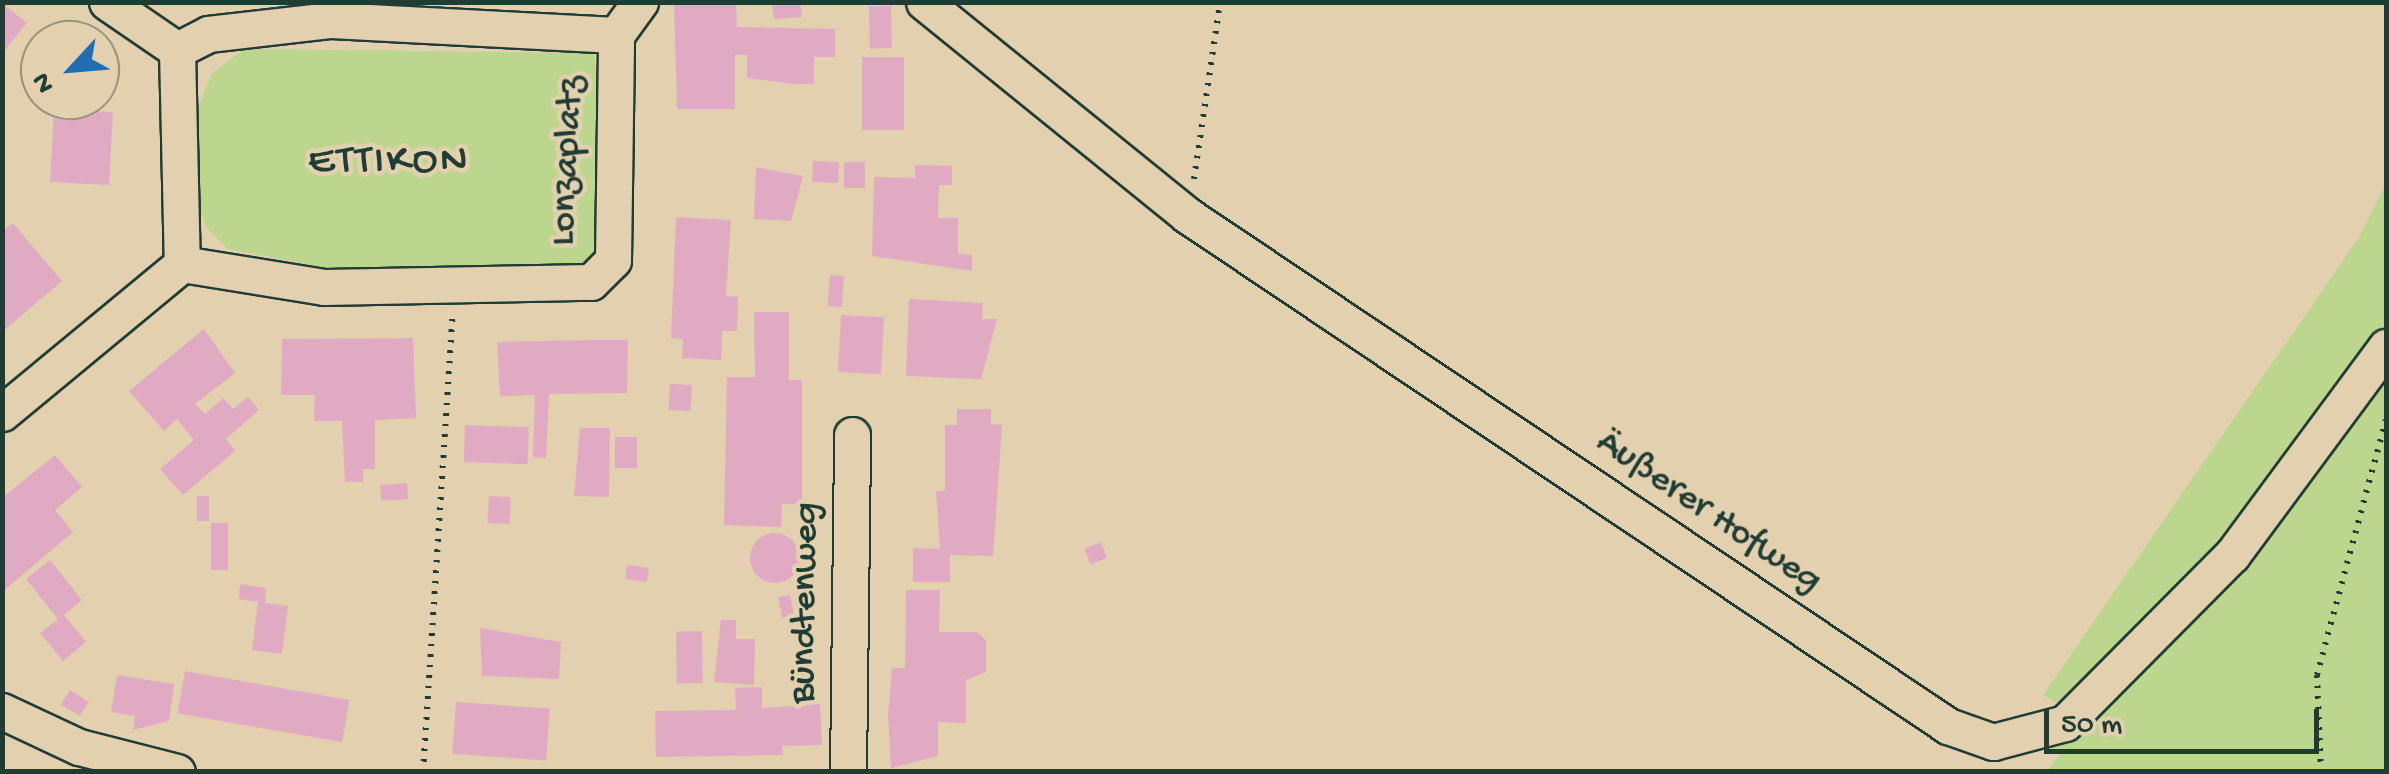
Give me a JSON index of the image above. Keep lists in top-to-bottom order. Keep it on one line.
{"streets":{"street":["Lonzaplatz","Äußerer Hofweg","Bündtenweg"]},"districts":["ETTIKON"],"scale_bar":"50 m","north":"bottom left"}
